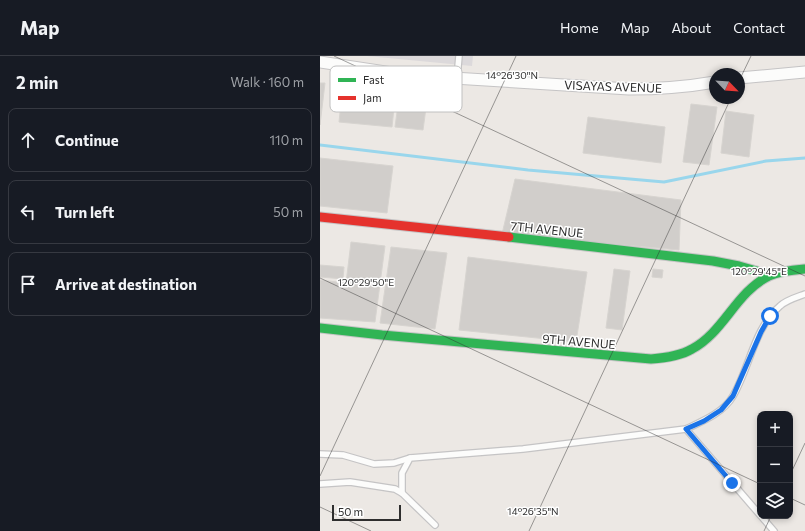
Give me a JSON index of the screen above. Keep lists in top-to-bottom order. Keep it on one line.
{"streets":{"street":["VISAYAS AVENUE","7TH AVENUE","9TH AVENUE"]},"crossings":[["7TH AVENUE","9TH AVENUE"]],"legend":["Fast","Jam"],"scale_bar":"50 m","north":"bottom right","page":{"header":"Map","nav":["Home","Map","About","Contact"],"heading":["2 min","Walk · 160 m"],"list":[["Continue","110 m"],["Turn left","50 m"],"Arrive at destination"],"map_buttons":["+","−"],"scale":"50 m"},"coordinates":["14°26'30\"N","120°29'45\"E","120°29'50\"E","14°26'35\"N"]}
